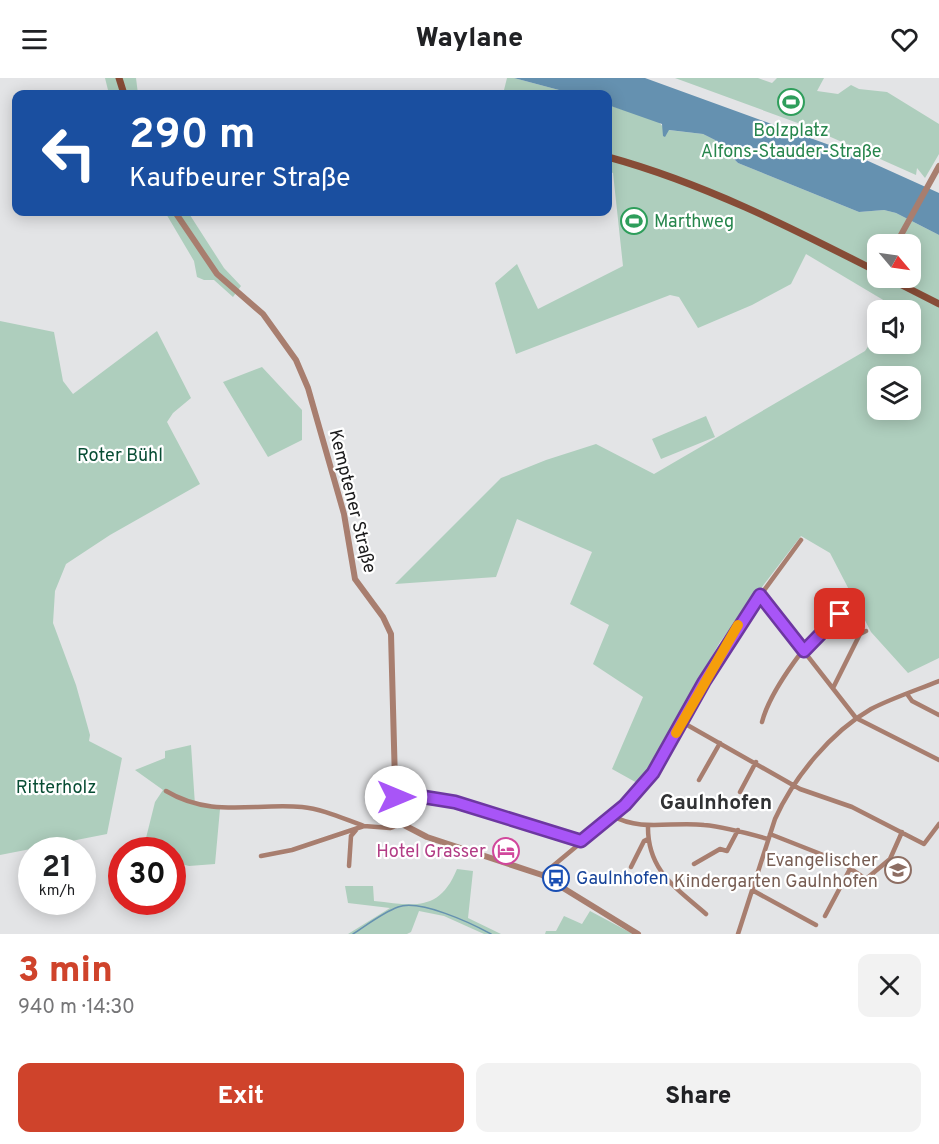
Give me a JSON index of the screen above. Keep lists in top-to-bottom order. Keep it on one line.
{"streets":{"street":["Kemptener Straße"]},"districts":["Gaulnhofen"],"parks":["Roter Bühl","Ritterholz"],"places":{"sports":["Bolzplatz Alfons-Stauder-Straße","Marthweg"],"hotel":["Hotel Grasser"],"school or university":["Evangelischer Kindergarten Gaulnhofen"],"bus stop":["Gaulnhofen"]},"north":"bottom right","page":{"header":"Waylane","turn":["290 m","Kaufbeurer Straße"],"speed":"21 km/h","limit":"30","heading":["3 min","940 m · 14:30"],"buttons":["Exit","Share"]}}
